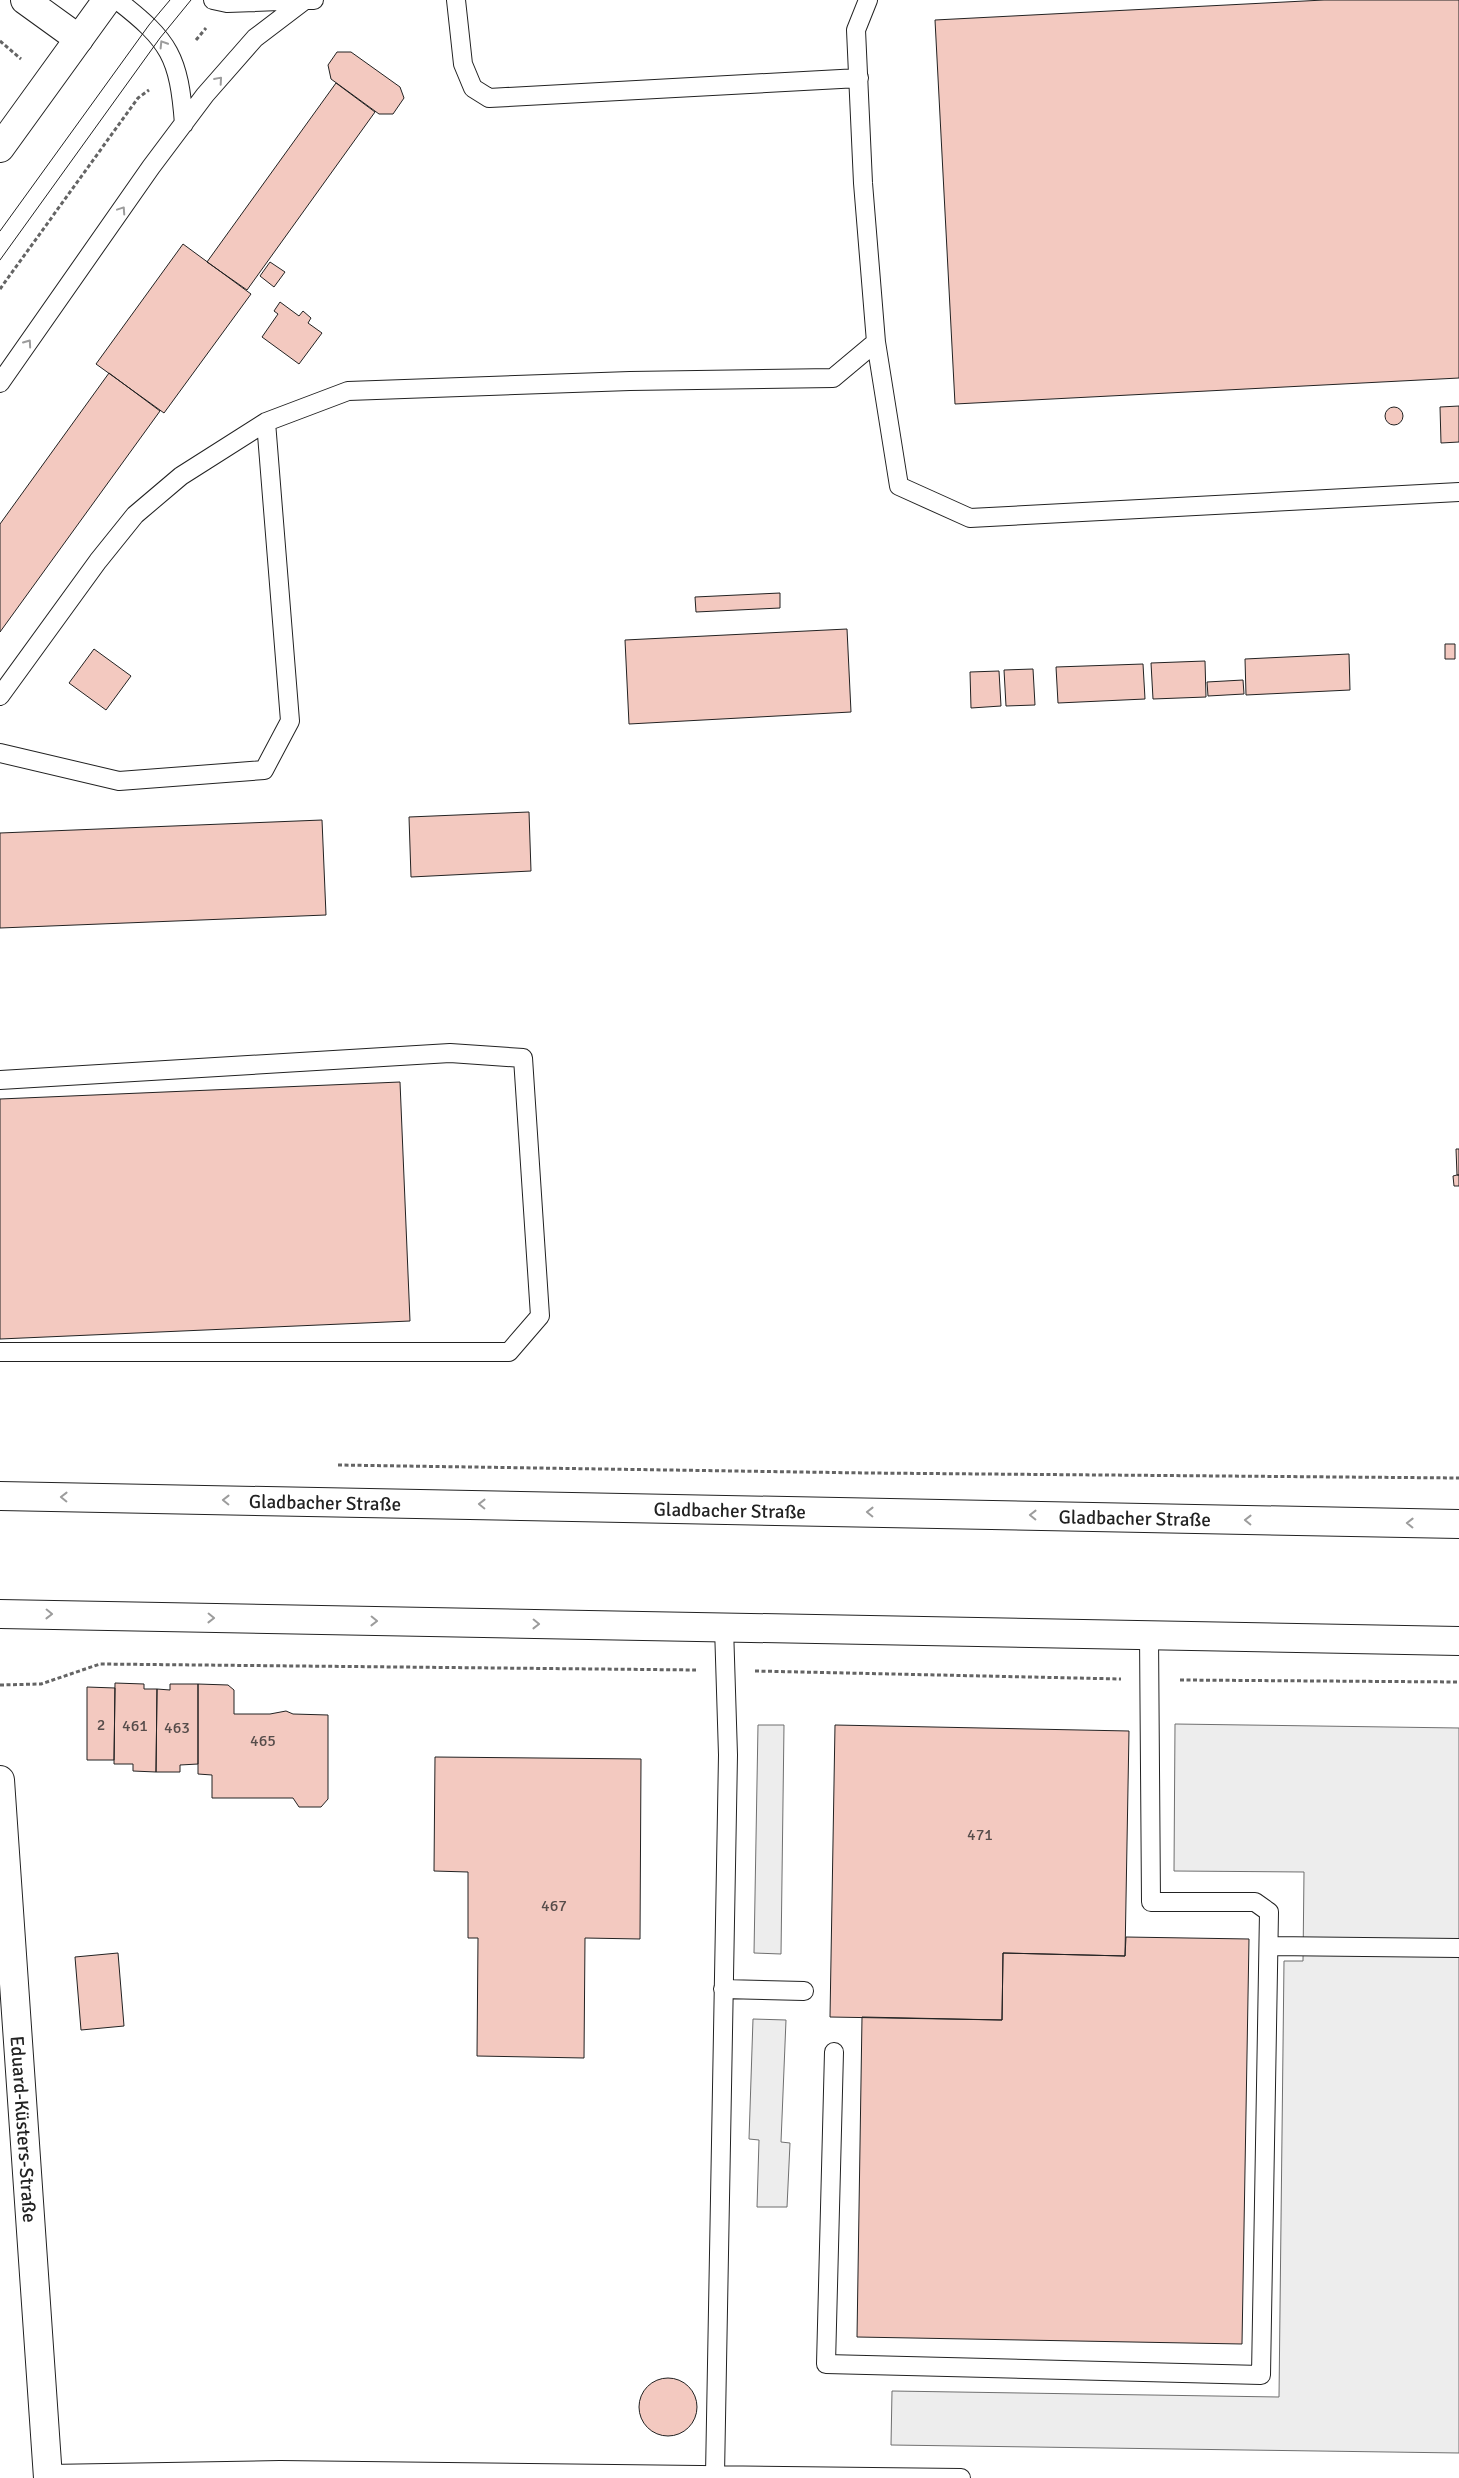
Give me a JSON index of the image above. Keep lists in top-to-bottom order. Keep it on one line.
{"streets":{"main road":["Gladbacher Straße","Eduard-Küsters-Straße"]},"house_numbers":["2","461","463","465","471","467"]}
